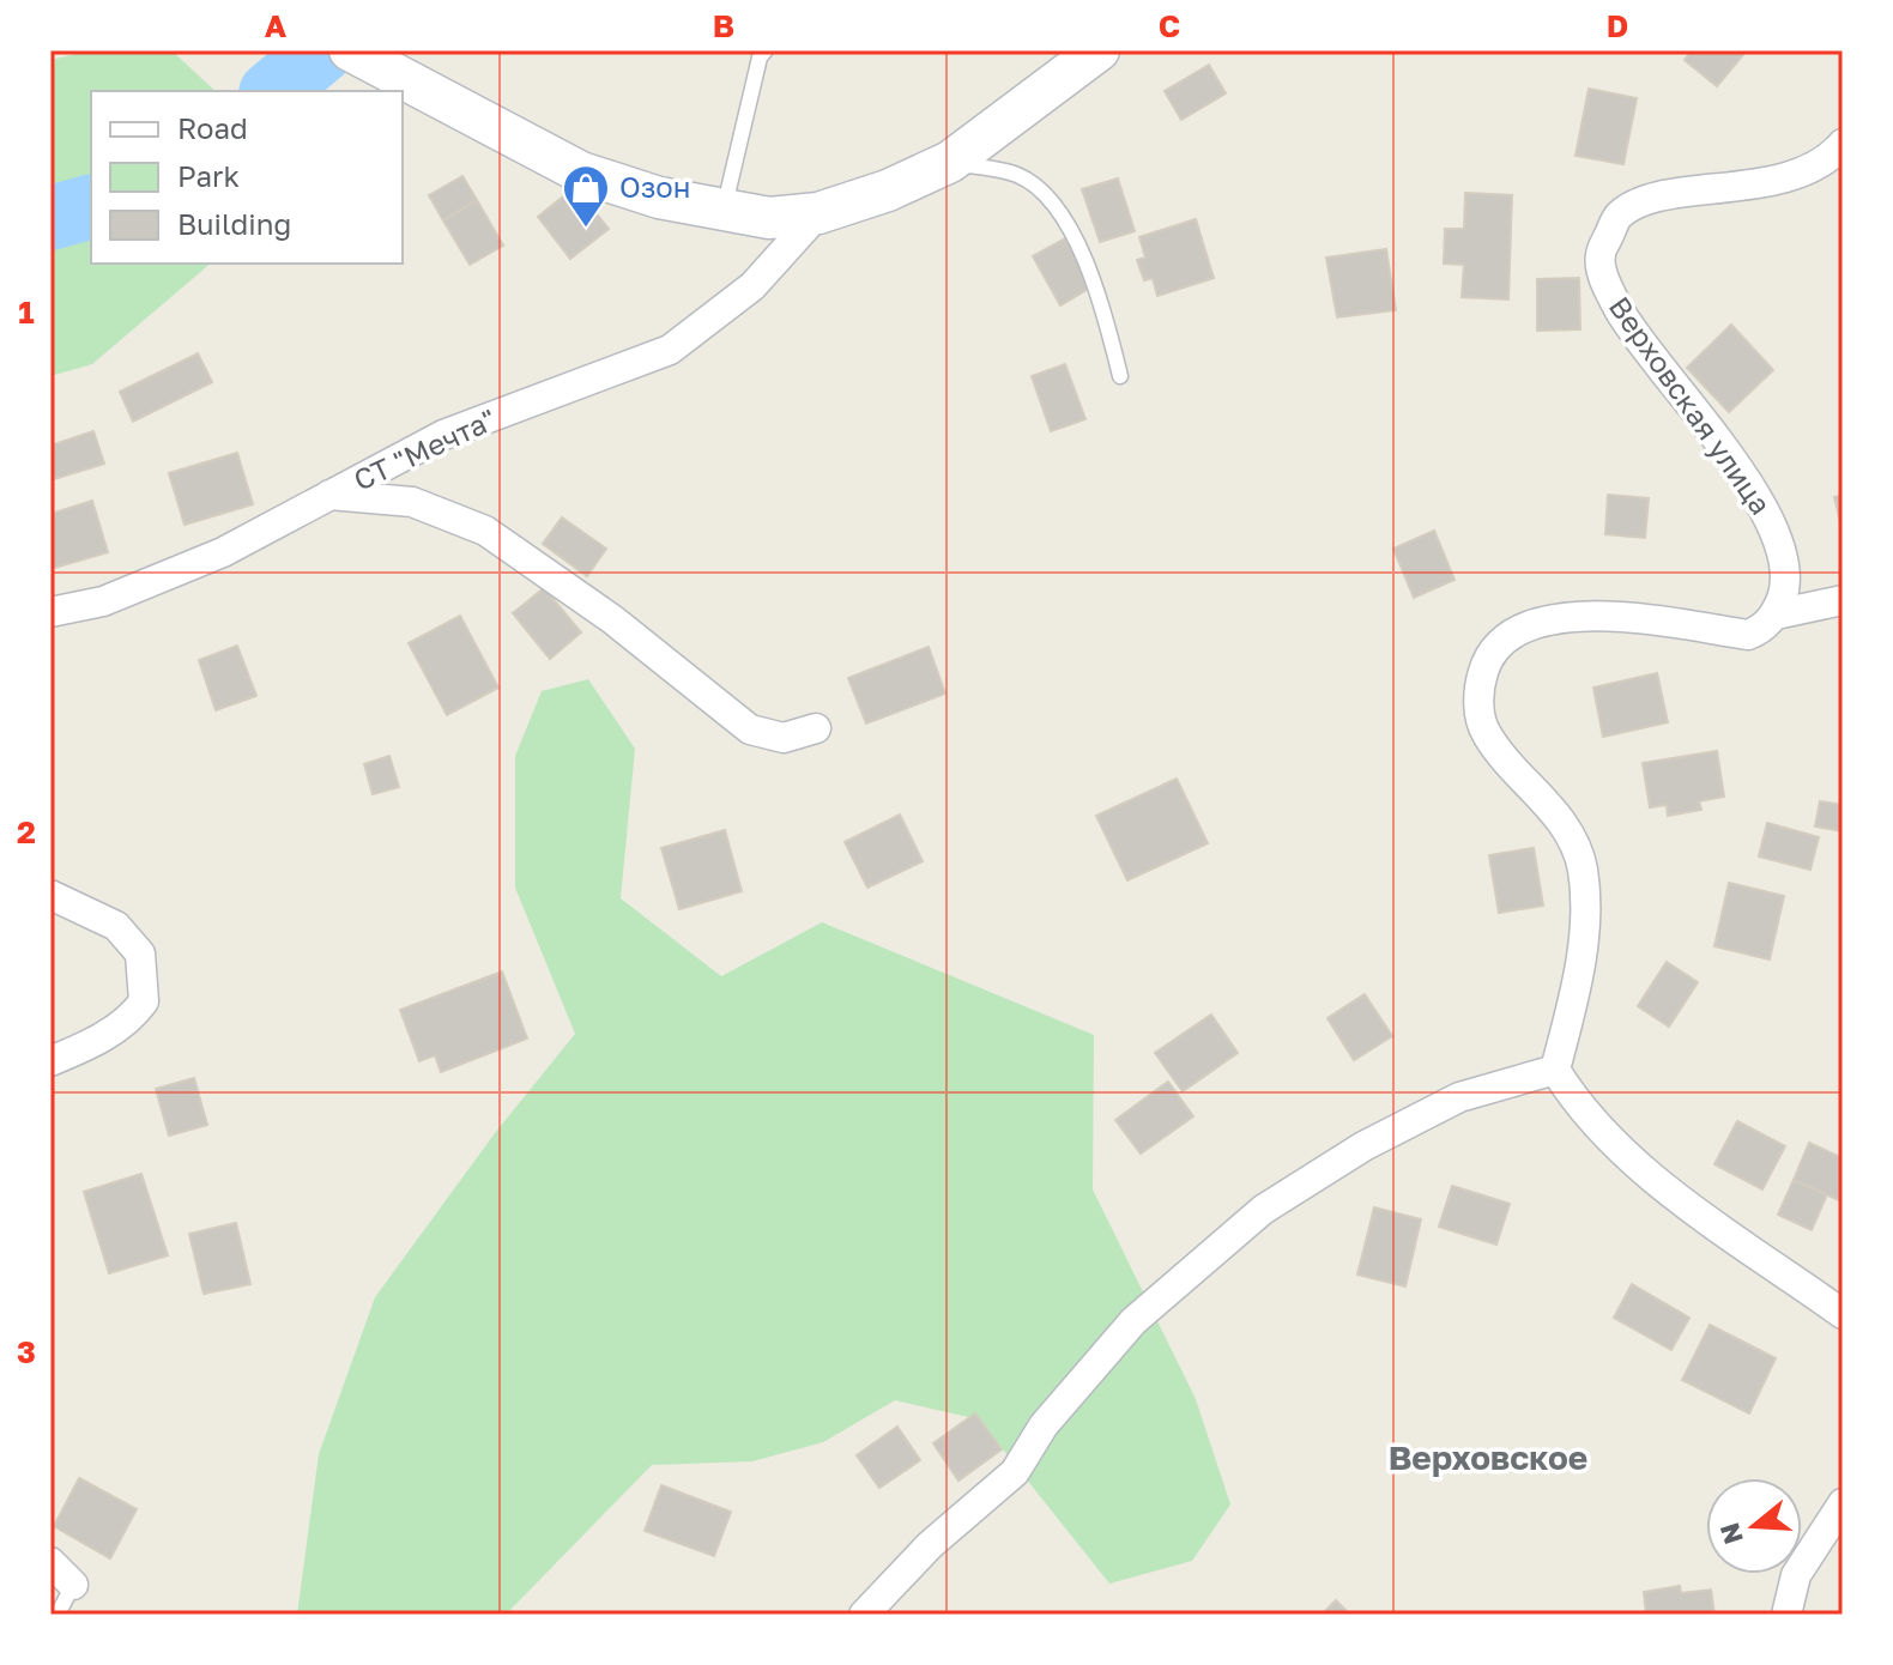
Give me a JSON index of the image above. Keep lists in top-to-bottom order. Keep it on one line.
{"streets":{"street":["Верховская улица","СТ \"Мечта\""]},"districts":["Верховское"],"places":{"shop":["Озон"]},"legend":["Road","Park","Building"],"north":"left","grid":{"columns":["A","B","C","D"],"rows":["1","2","3"]}}
